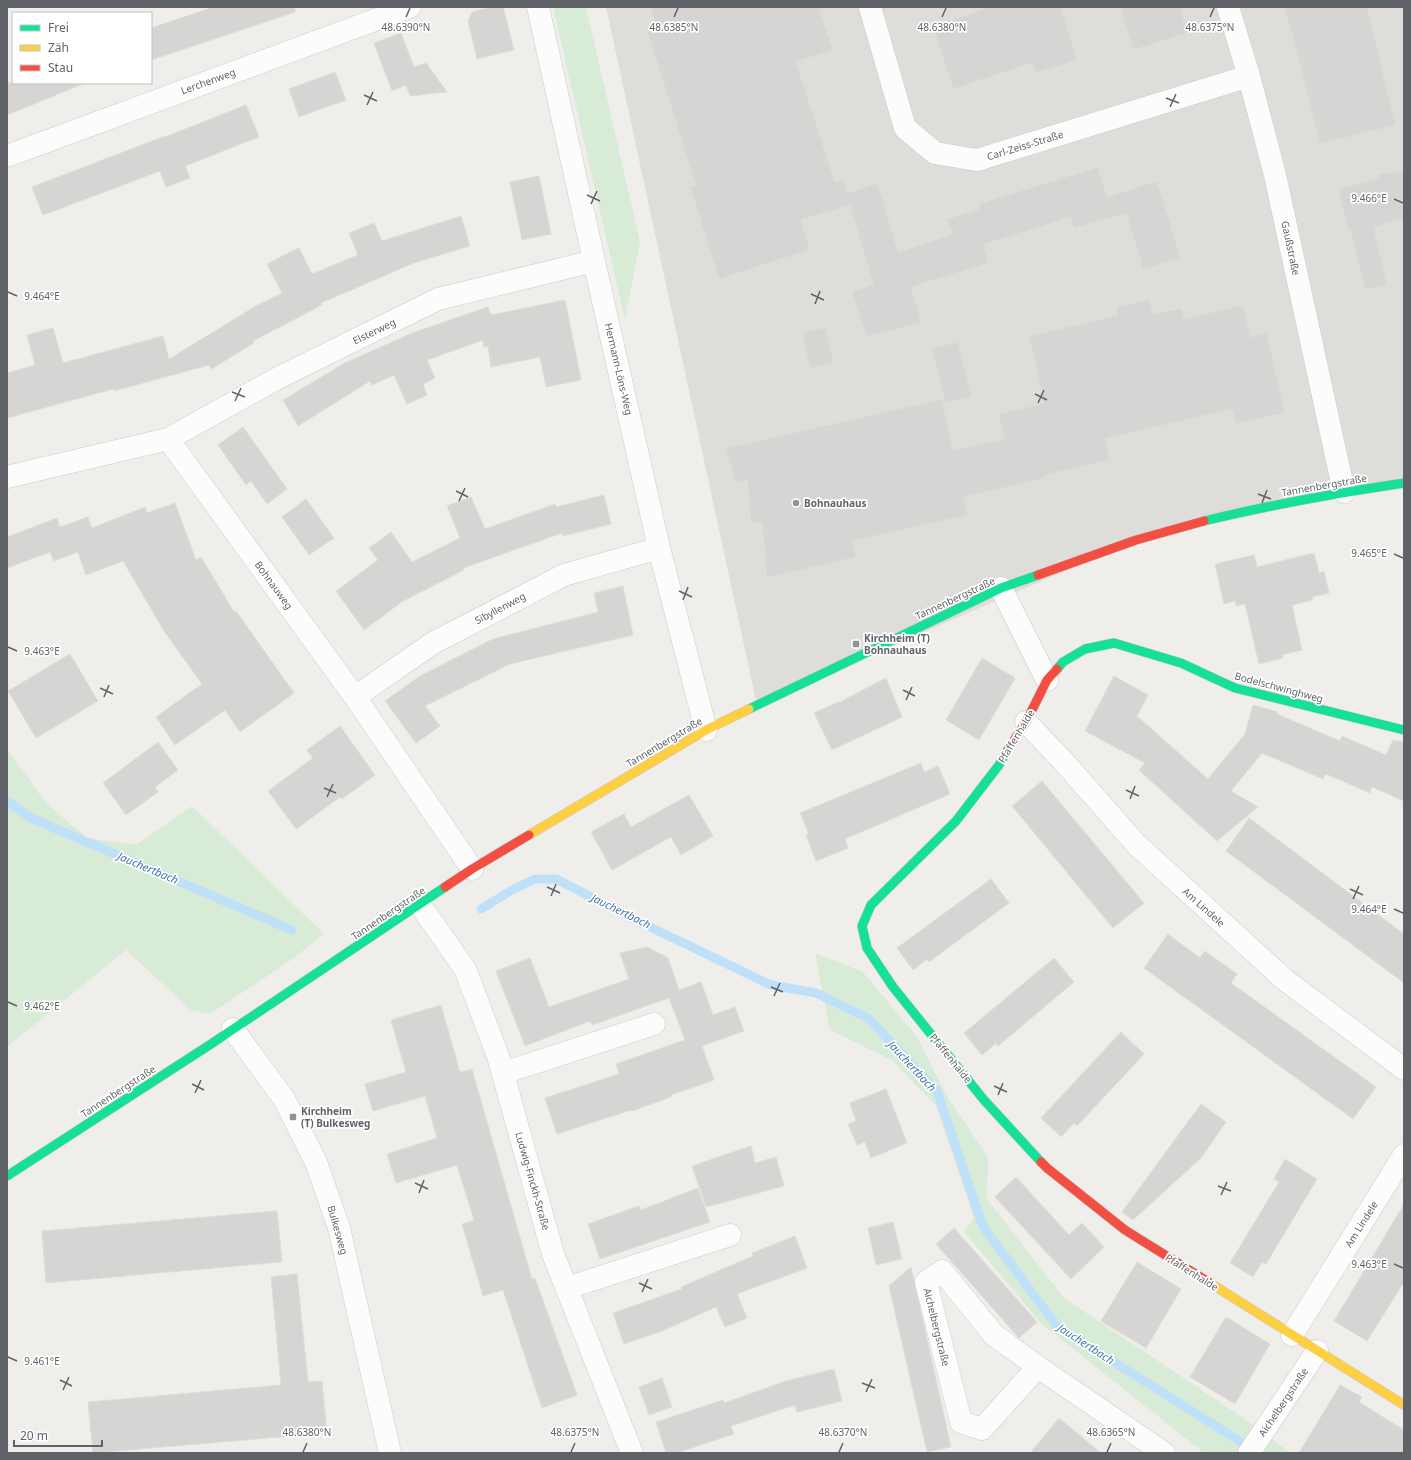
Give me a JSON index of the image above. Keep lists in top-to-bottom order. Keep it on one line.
{"streets":{"street":["Lerchenweg","Carl-Zeiss-Straße","Gaußstraße","Elsterweg","Hermann-Löns-Weg","Tannenbergstraße","Bohnauweg","Sibyllenweg","Bodelschwinghweg","Pfaffenhalde","Am Lindele","Ludwig-Finckh-Straße","Bulkesweg","Aichelbergstraße"]},"crossings":[["Carl-Zeiss-Straße","Gaußstraße"],["Gaußstraße","Tannenbergstraße"],["Elsterweg","Hermann-Löns-Weg"],["Elsterweg","Bohnauweg"],["Hermann-Löns-Weg","Tannenbergstraße"],["Hermann-Löns-Weg","Sibyllenweg"],["Tannenbergstraße","Bohnauweg"],["Tannenbergstraße","Ludwig-Finckh-Straße"],["Tannenbergstraße","Bulkesweg"],["Bohnauweg","Sibyllenweg"],["Bodelschwinghweg","Pfaffenhalde"],["Pfaffenhalde","Am Lindele"],["Pfaffenhalde","Aichelbergstraße"]],"water":["Jauchertbach"],"places":{"other":["Bohnauhaus"],"transit":["Kirchheim (T) Bohnauhaus","Kirchheim (T) Bulkesweg"]},"legend":["Frei","Zäh","Stau"],"scale_bar":"20 m","coordinates":["48.6390°N","48.6385°N","48.6380°N","48.6375°N","9.466°E","9.464°E","9.465°E","9.463°E","9.462°E","9.461°E","48.6370°N","48.6365°N"]}
